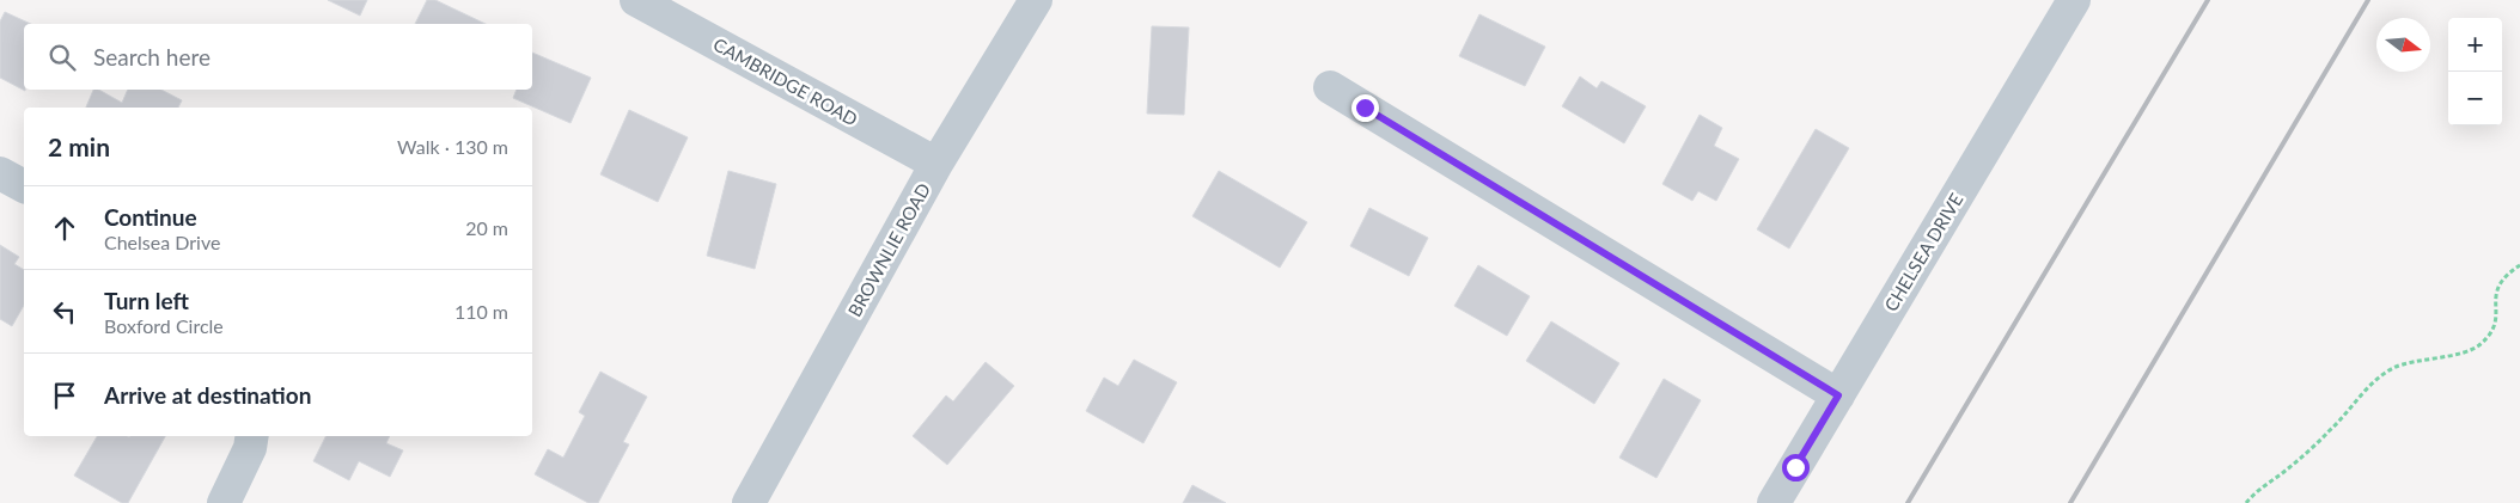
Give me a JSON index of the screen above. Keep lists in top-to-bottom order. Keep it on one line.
{"streets":{"street":["CAMBRIDGE ROAD","BROWNLIE ROAD","CHELSEA DRIVE"]},"crossings":[["CAMBRIDGE ROAD","BROWNLIE ROAD"]],"north":"right","page":{"map_buttons":["+","−"],"search":"Search here","heading":["2 min","Walk · 130 m"],"list":[["Continue","Chelsea Drive","20 m"],["Turn left","Boxford Circle","110 m"],"Arrive at destination"]}}
